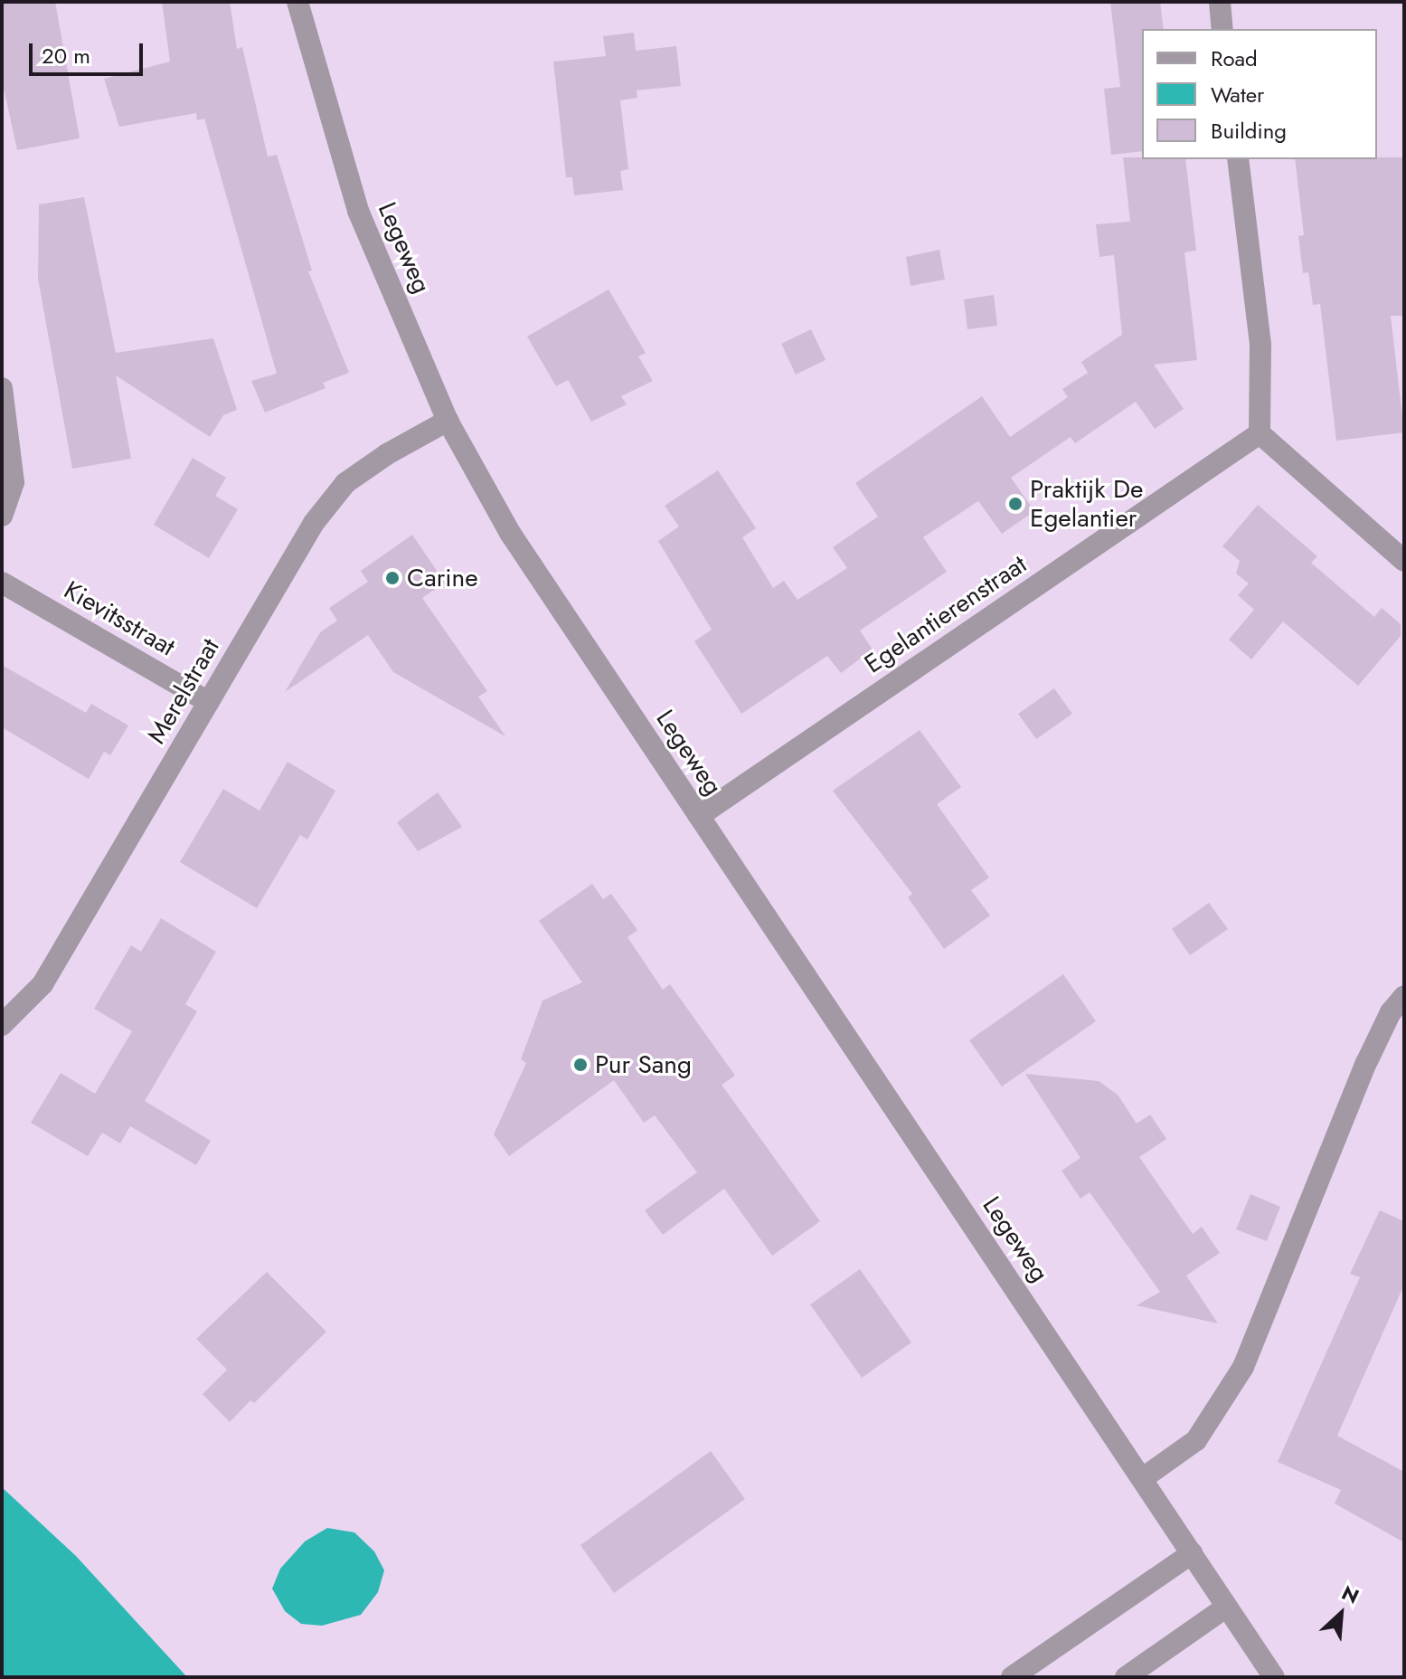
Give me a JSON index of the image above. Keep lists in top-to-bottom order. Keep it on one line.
{"streets":{"street":["Legeweg","Egelantierenstraat","Kievitsstraat","Merelstraat"]},"crossings":[["Legeweg","Egelantierenstraat"],["Legeweg","Merelstraat"],["Kievitsstraat","Merelstraat"]],"places":["Praktijk De Egelantier","Carine","Pur Sang"],"legend":["Road","Water","Building"],"scale_bar":"20 m","north":"top right"}
